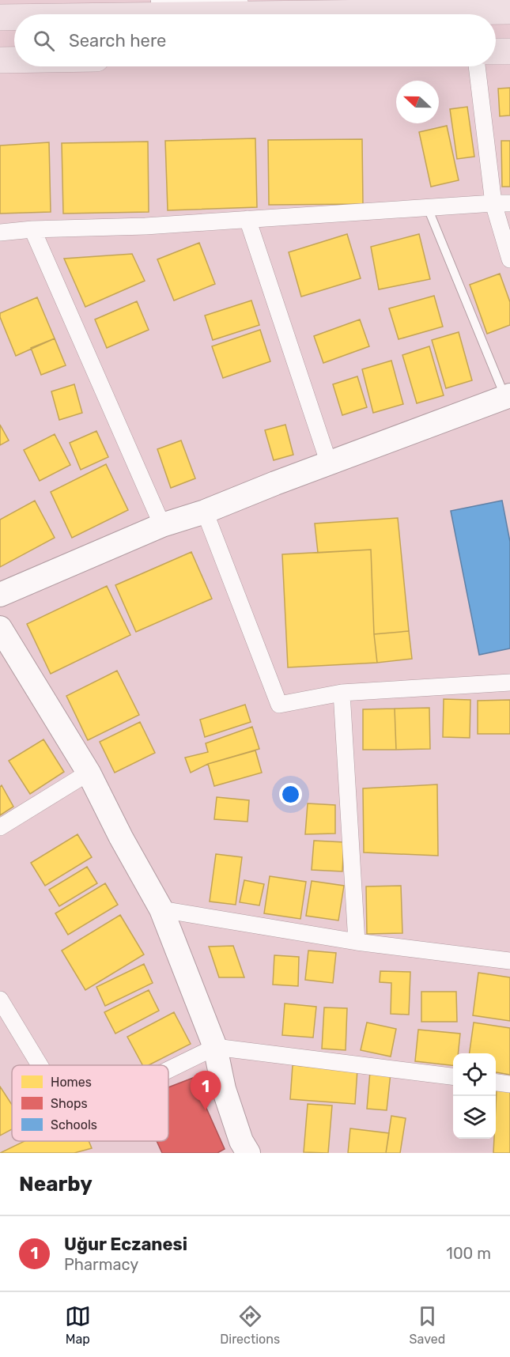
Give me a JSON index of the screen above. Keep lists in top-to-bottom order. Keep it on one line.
{"legend":["Homes","Shops","Schools"],"north":"left","page":{"search":"Search here","pins":"1","heading":"Nearby","list":[{"mark":"1","name":"Uğur Eczanesi","note":"Pharmacy","value":"100 m"}],"nav":["Map","Directions","Saved"]}}
